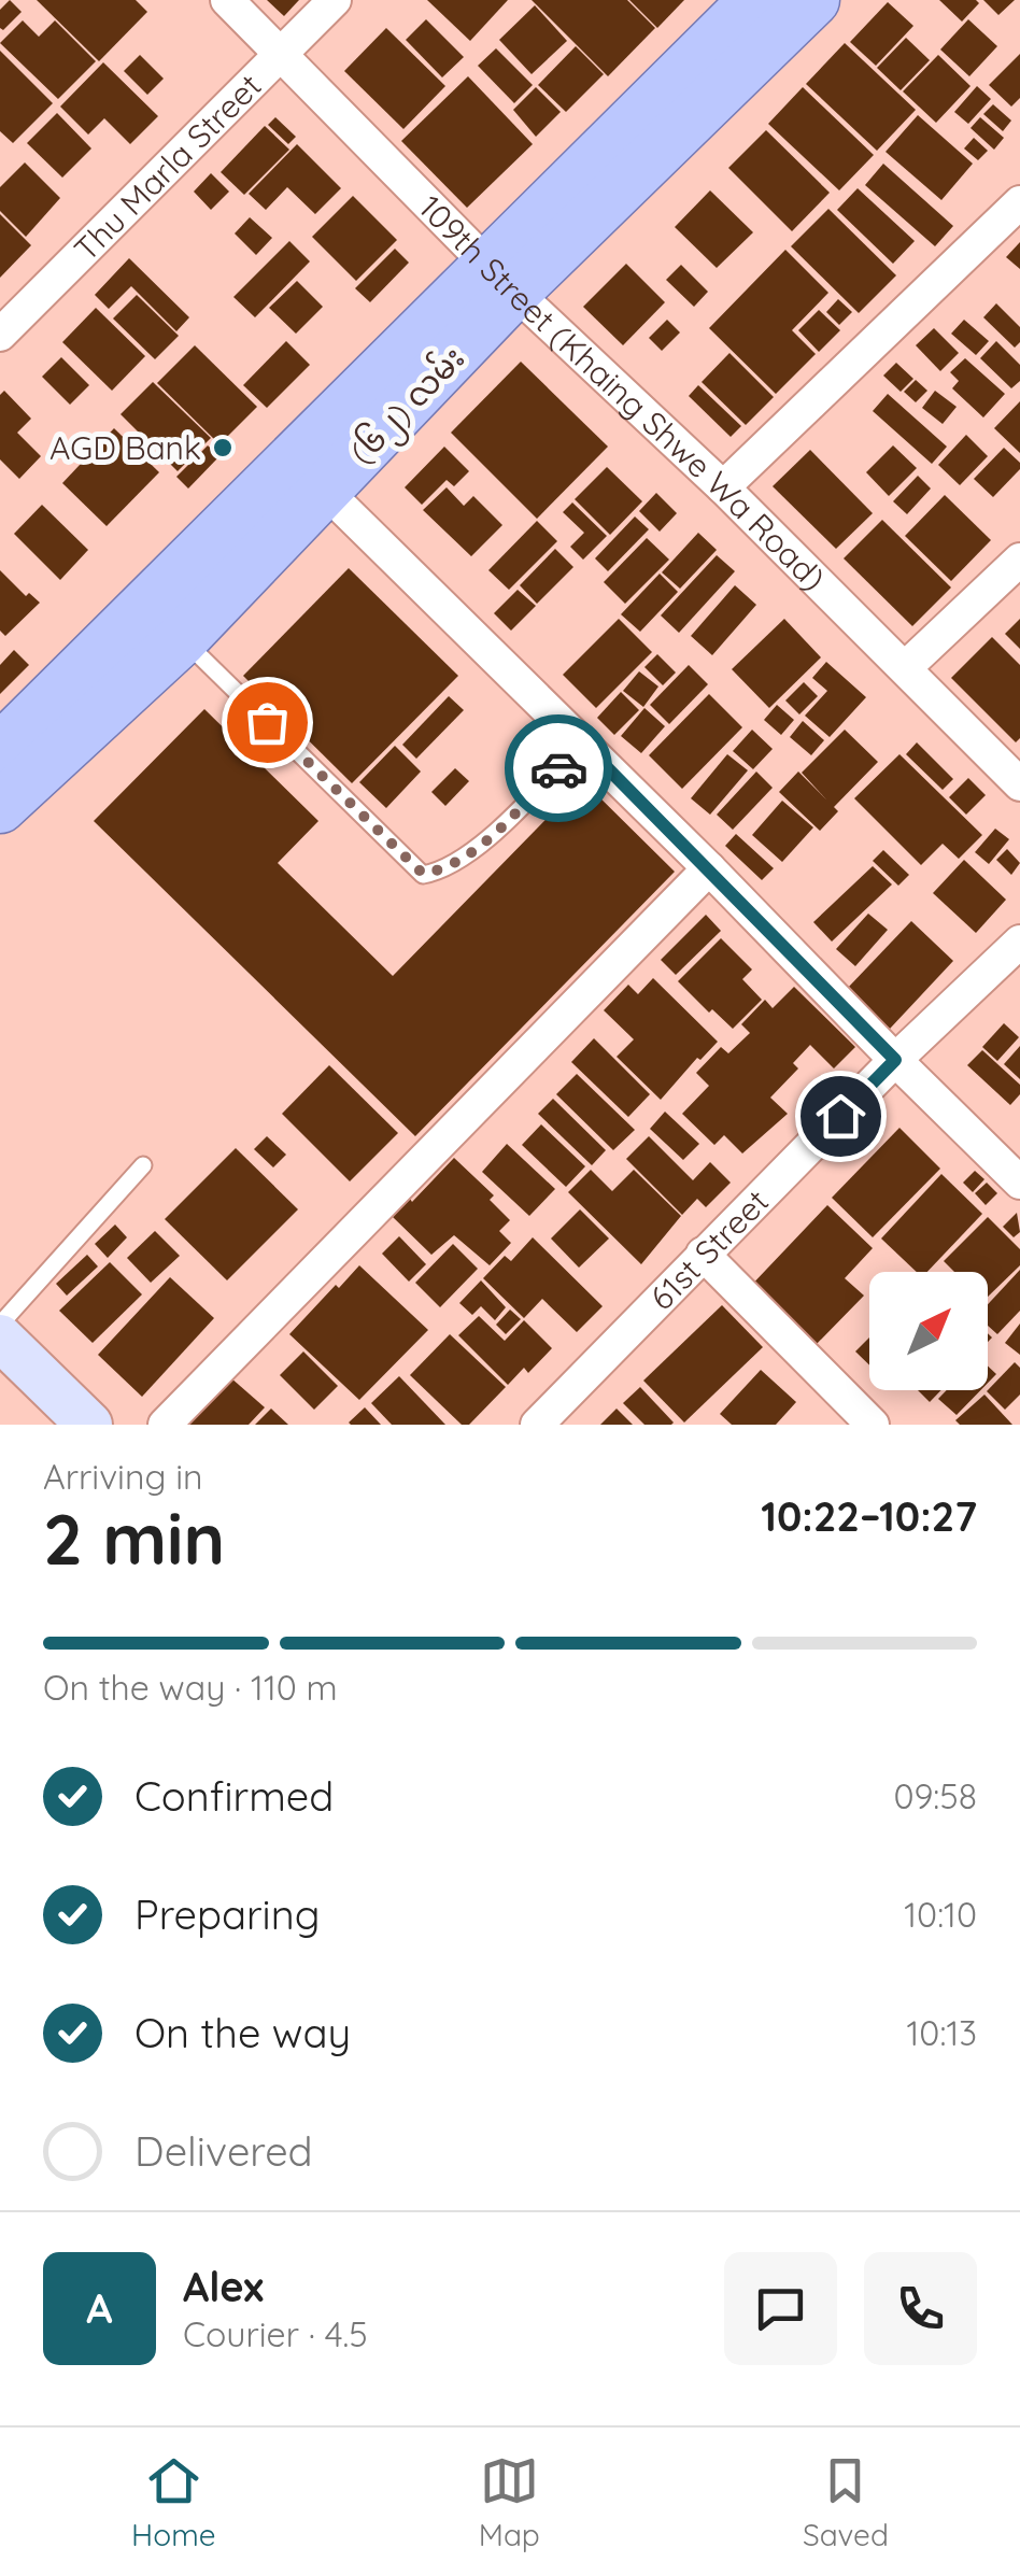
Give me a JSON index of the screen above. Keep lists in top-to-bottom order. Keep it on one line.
{"streets":{"main road":["(၆၂) လမ်း"],"street":["Thu Marla Street","109th Street (Khaing Shwe Wa Road)","61st Street"]},"crossings":[["Thu Marla Street","109th Street (Khaing Shwe Wa Road)"],["109th Street (Khaing Shwe Wa Road)","(၆၂) လမ်း"]],"places":["AGD Bank"],"north":"top right","page":{"heading":["2 min","Arriving in","10:22–10:27"],"panel":["Alex","Courier · 4.5"],"bar":"On the way · 110 m","list":[["Confirmed","09:58"],["Preparing","10:10"],["On the way","10:13"],"Delivered"],"round":"A","tabs":["Home","Map","Saved"]}}
